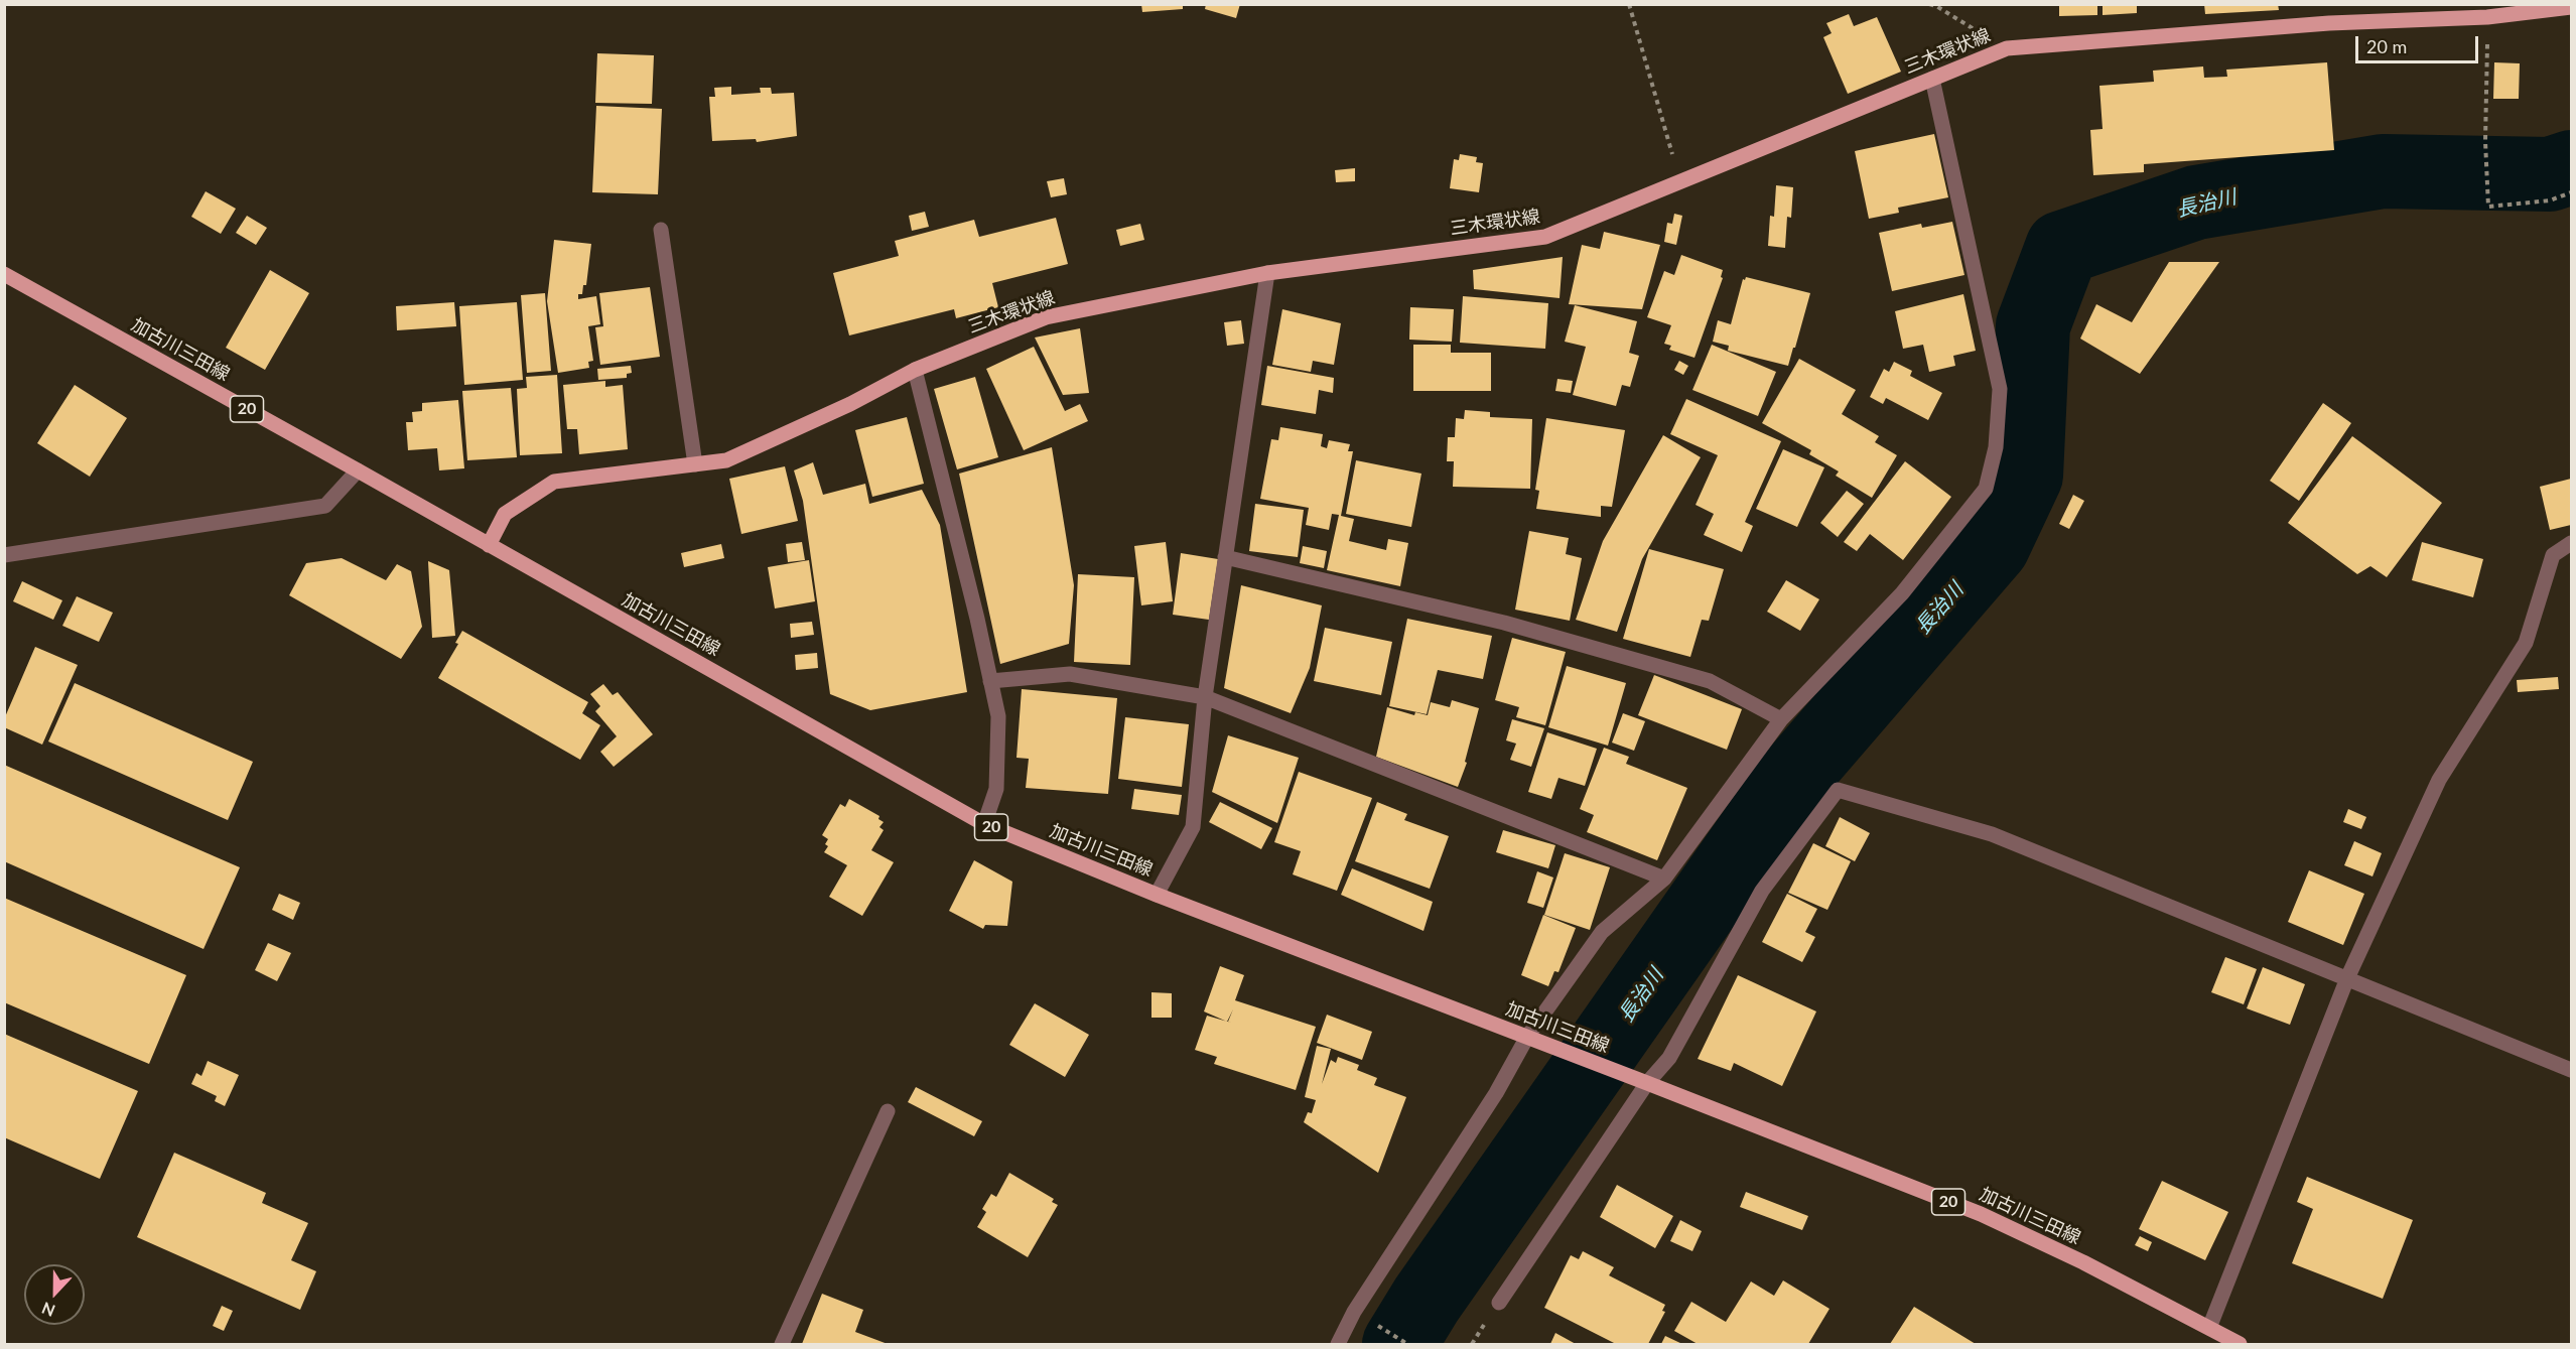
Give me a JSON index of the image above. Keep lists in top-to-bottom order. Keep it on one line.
{"streets":{"main road":["三木環状線","加古川三田線","20"]},"crossings":[["三木環状線","加古川三田線"]],"water":["長治川"],"scale_bar":"20 m","north":"bottom"}
